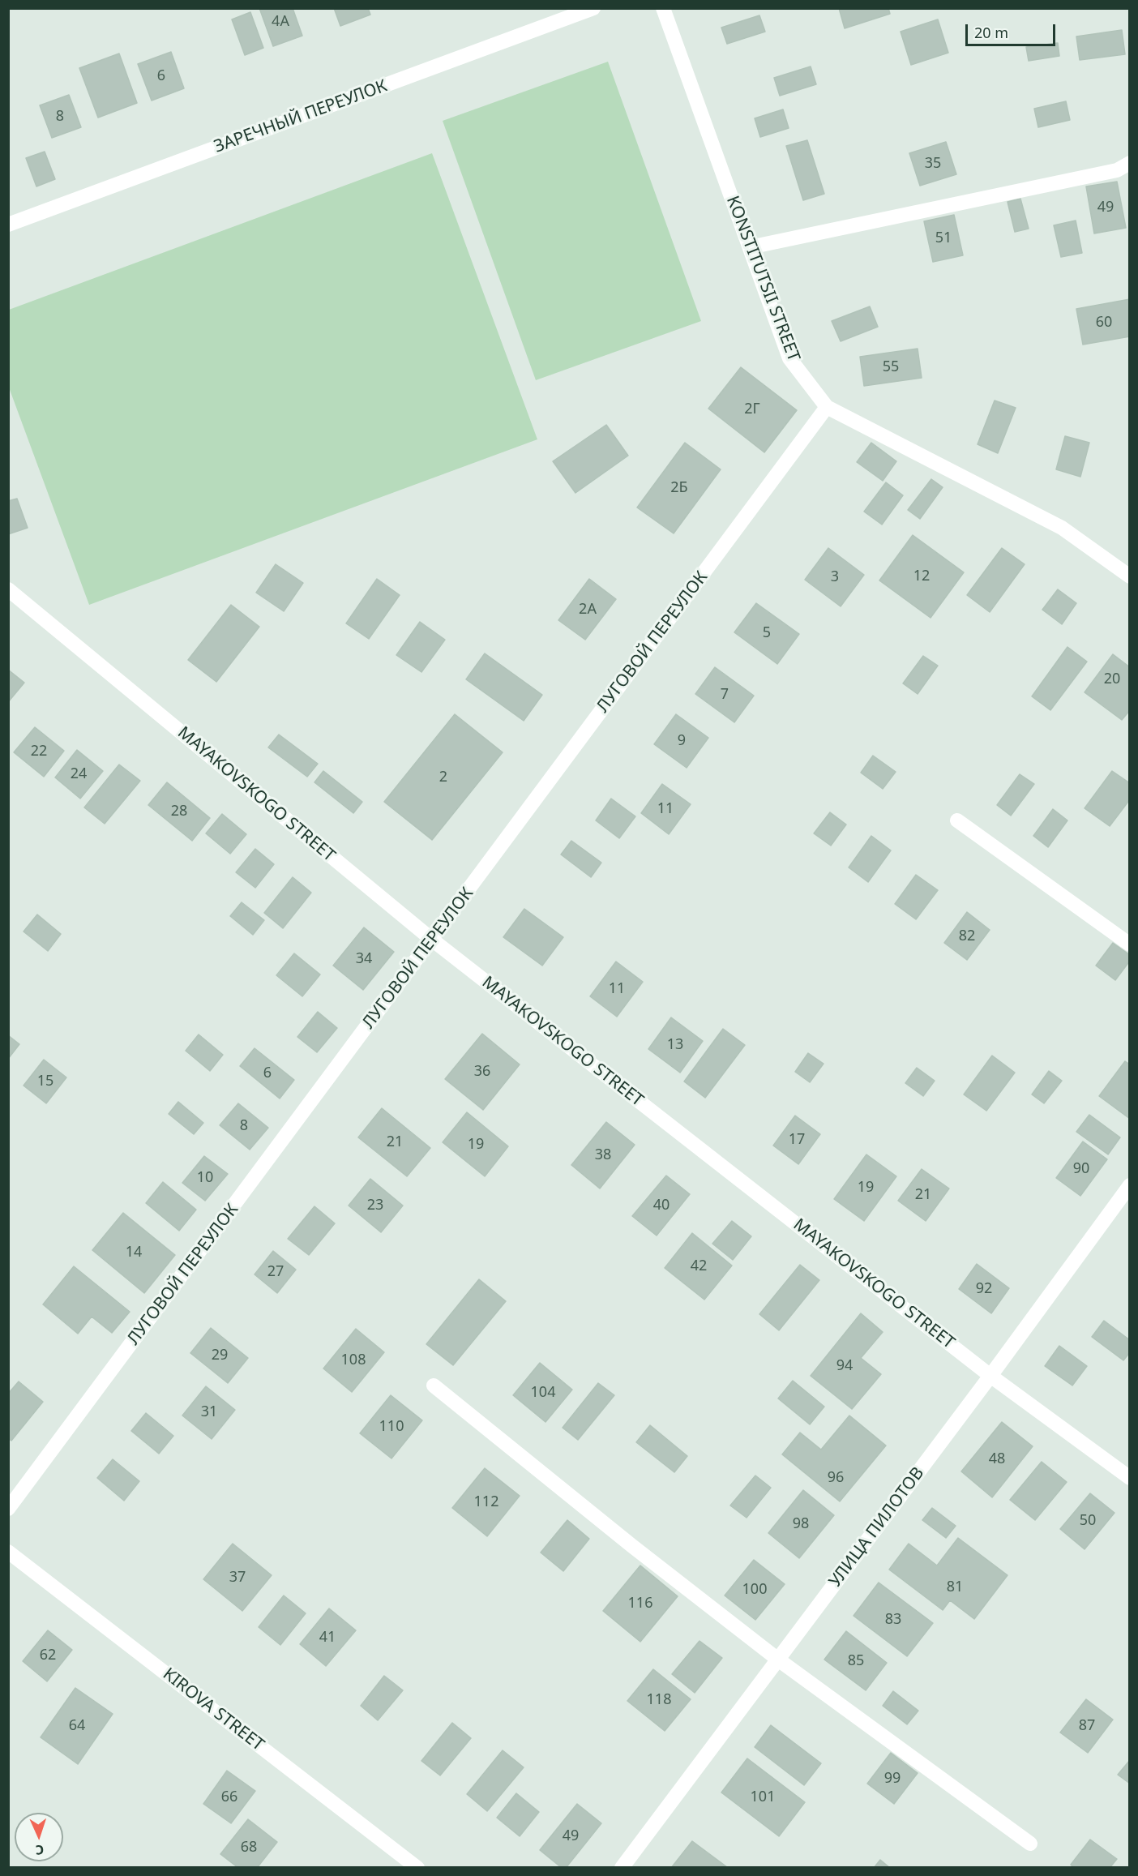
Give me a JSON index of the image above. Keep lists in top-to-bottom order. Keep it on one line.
{"streets":{"street":["ЗАРЕЧНЫЙ ПЕРЕУЛОК","KONSTITUTSII STREET","ЛУГОВОЙ ПЕРЕУЛОК","MAYAKOVSKOGO STREET","УЛИЦА ПИЛОТОВ","KIROVA STREET"]},"crossings":[["KONSTITUTSII STREET","ЛУГОВОЙ ПЕРЕУЛОК"],["ЛУГОВОЙ ПЕРЕУЛОК","MAYAKOVSKOGO STREET"],["MAYAKOVSKOGO STREET","УЛИЦА ПИЛОТОВ"]],"house_numbers":["4А","6","8","35","49","51","60","55","2Г","2Б","12","3","2А","5","20","7","9","22","24","2","11","28","82","34","11","13","36","6","15","8","17","21","19","38","90","10","19","21","23","40","14","42","27","92","29","108","94","104","31","110","48","96","112","50","98","37","81","100","116","83","41","62","85","118","64","87","99","66","101","49","68"],"scale_bar":"20 m","north":"bottom"}
